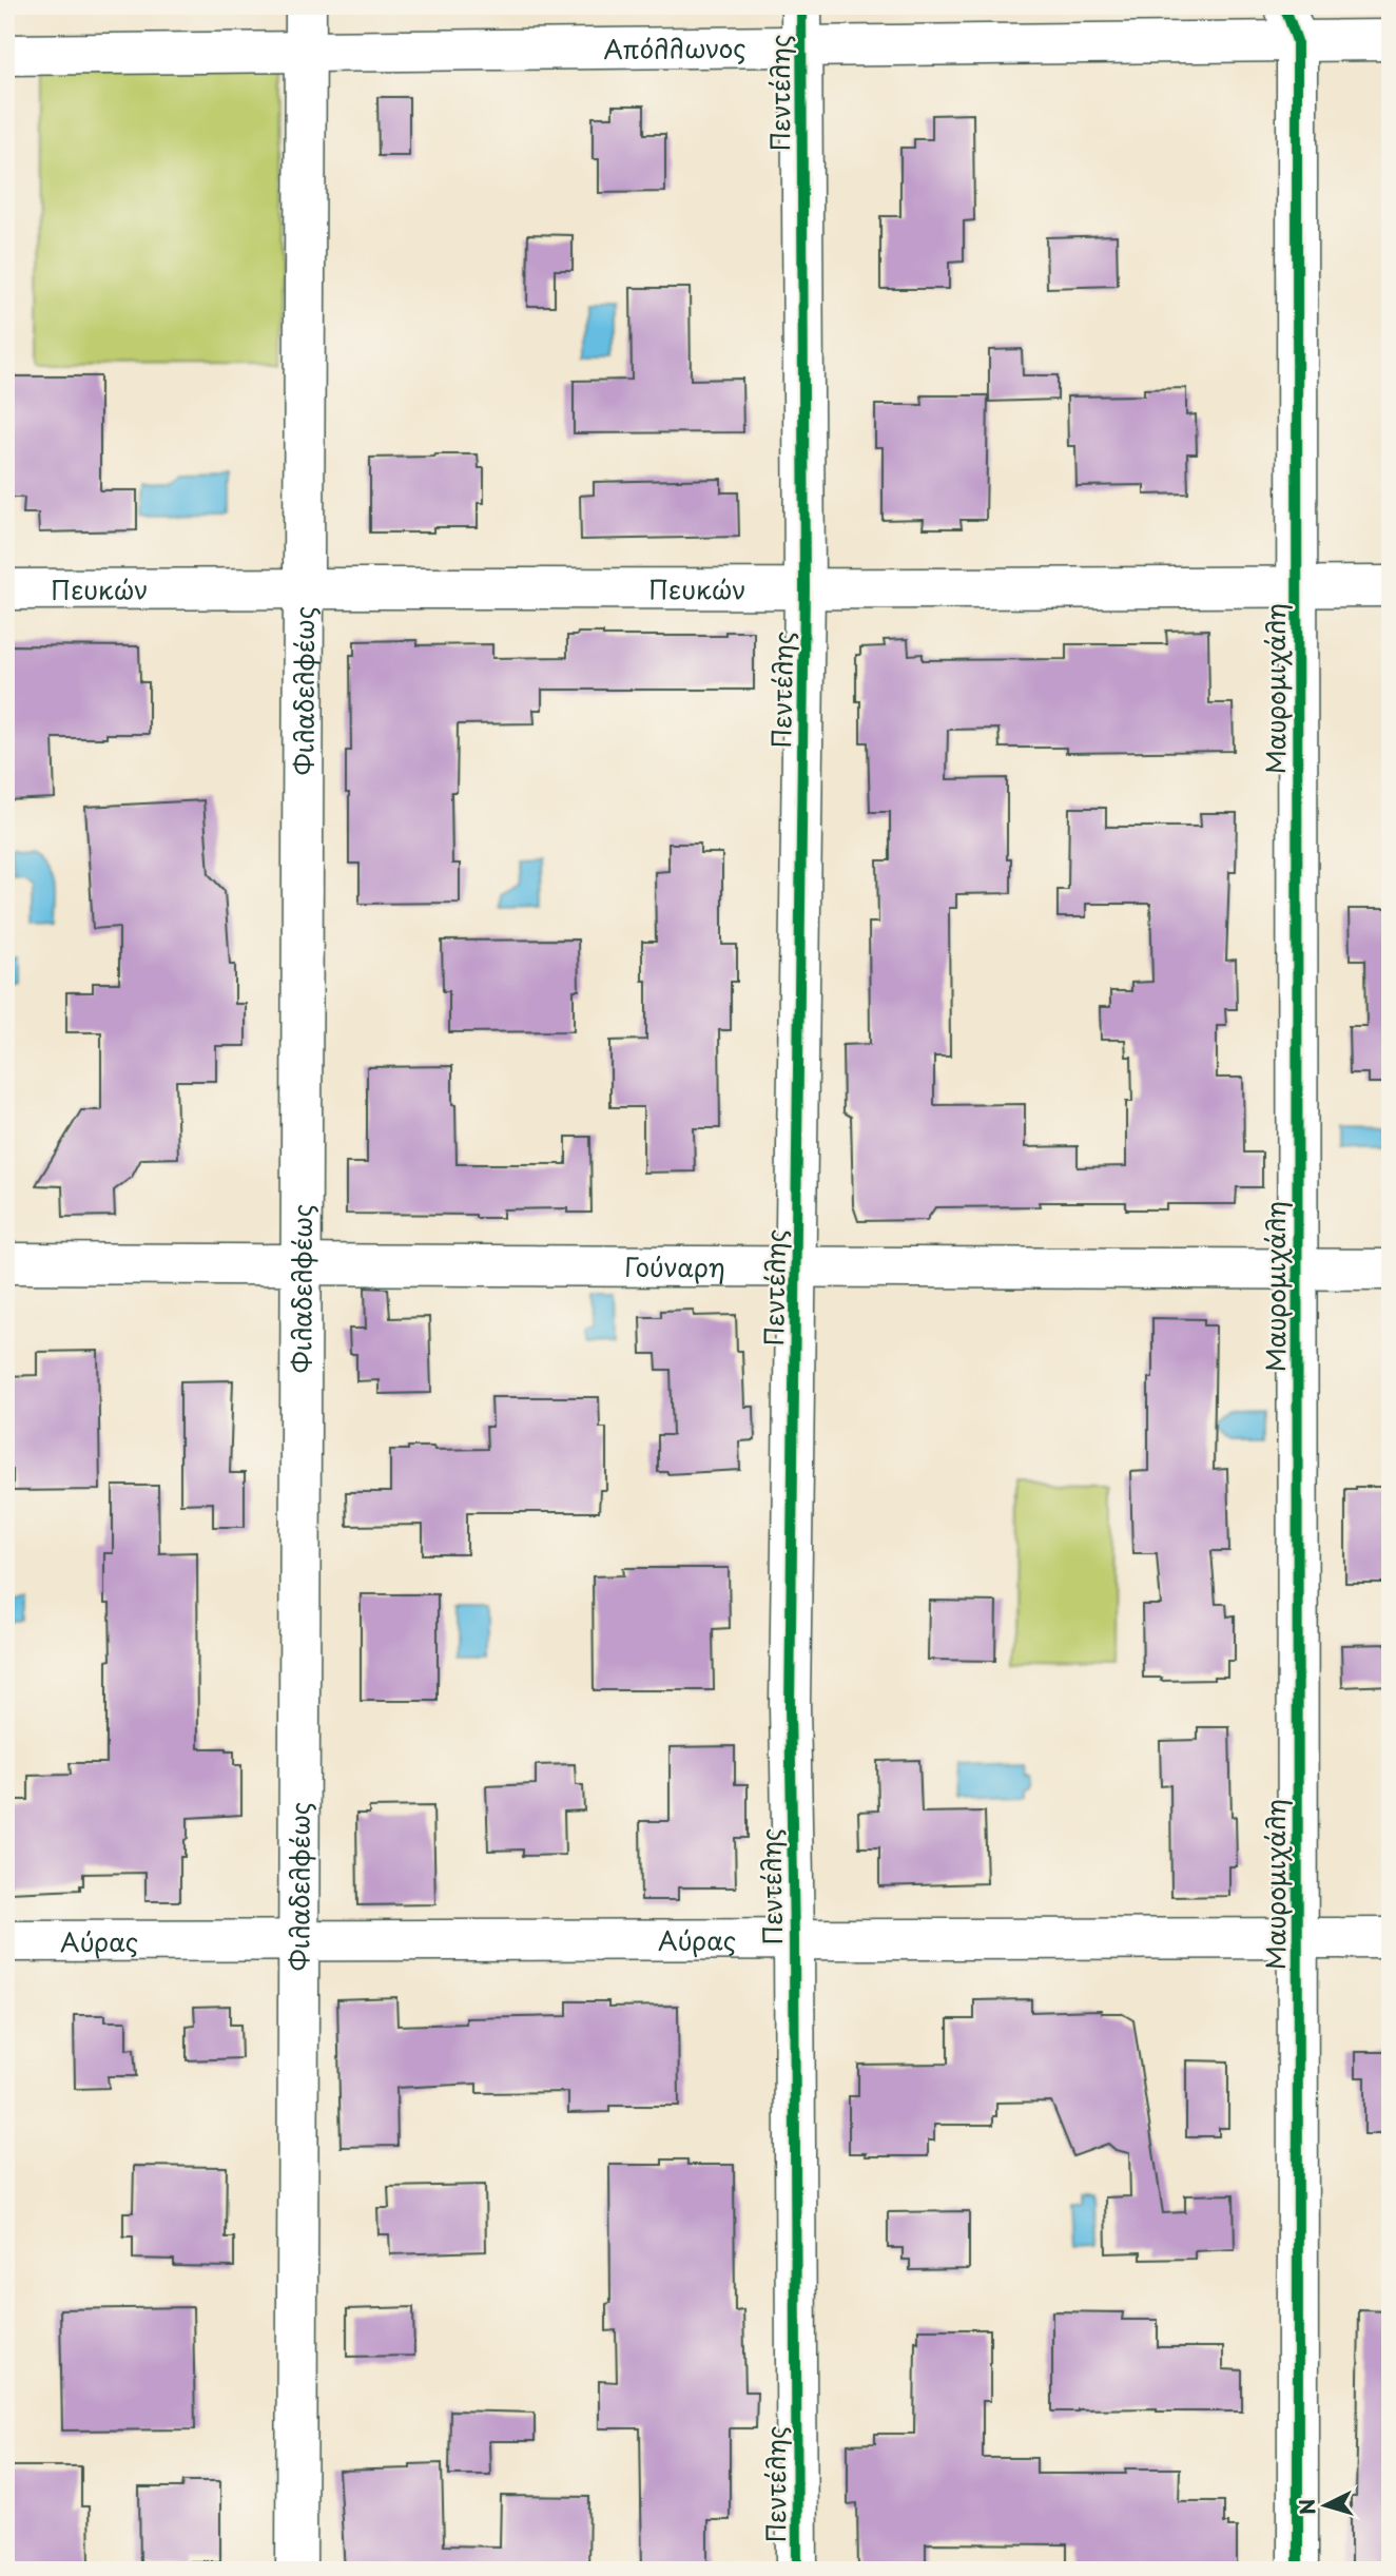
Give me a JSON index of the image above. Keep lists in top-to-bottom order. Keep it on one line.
{"streets":{"street":["Απόλλωνος","Πεντέλης","Πευκών","Μαυρομιχάλη","Φιλαδελφέως","Γούναρη","Αύρας"]},"crossings":[["Απόλλωνος","Πεντέλης"],["Απόλλωνος","Μαυρομιχάλη"],["Απόλλωνος","Φιλαδελφέως"],["Πεντέλης","Πευκών"],["Πεντέλης","Γούναρη"],["Πεντέλης","Αύρας"],["Πευκών","Μαυρομιχάλη"],["Πευκών","Φιλαδελφέως"],["Μαυρομιχάλη","Γούναρη"],["Μαυρομιχάλη","Αύρας"],["Φιλαδελφέως","Γούναρη"],["Φιλαδελφέως","Αύρας"]],"north":"left"}
